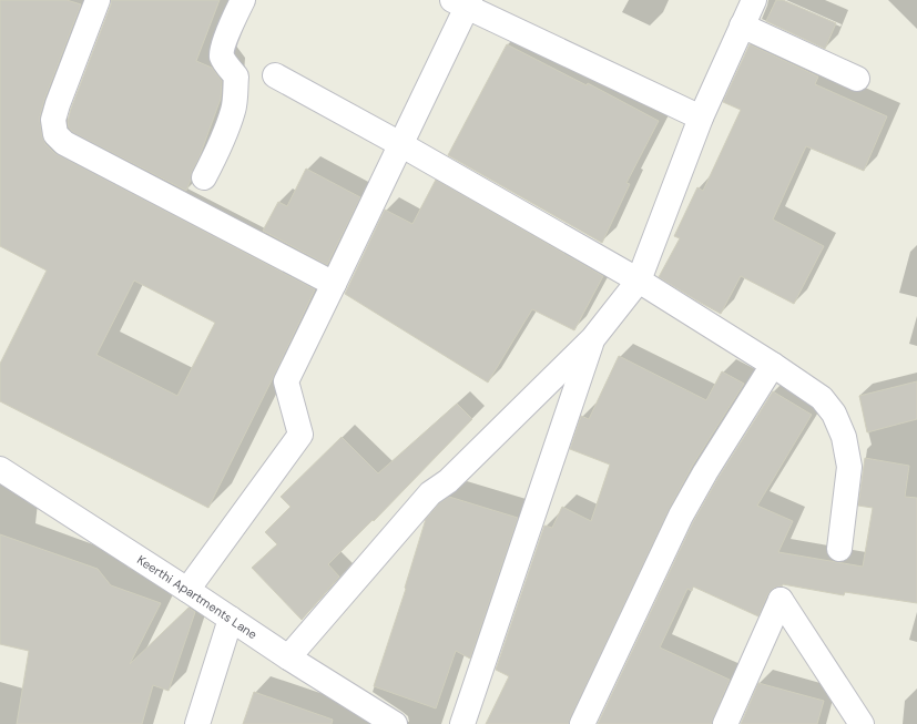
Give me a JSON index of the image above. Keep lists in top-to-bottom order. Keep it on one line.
{"streets":{"street":["Keerthi Apartments Lane"]}}
